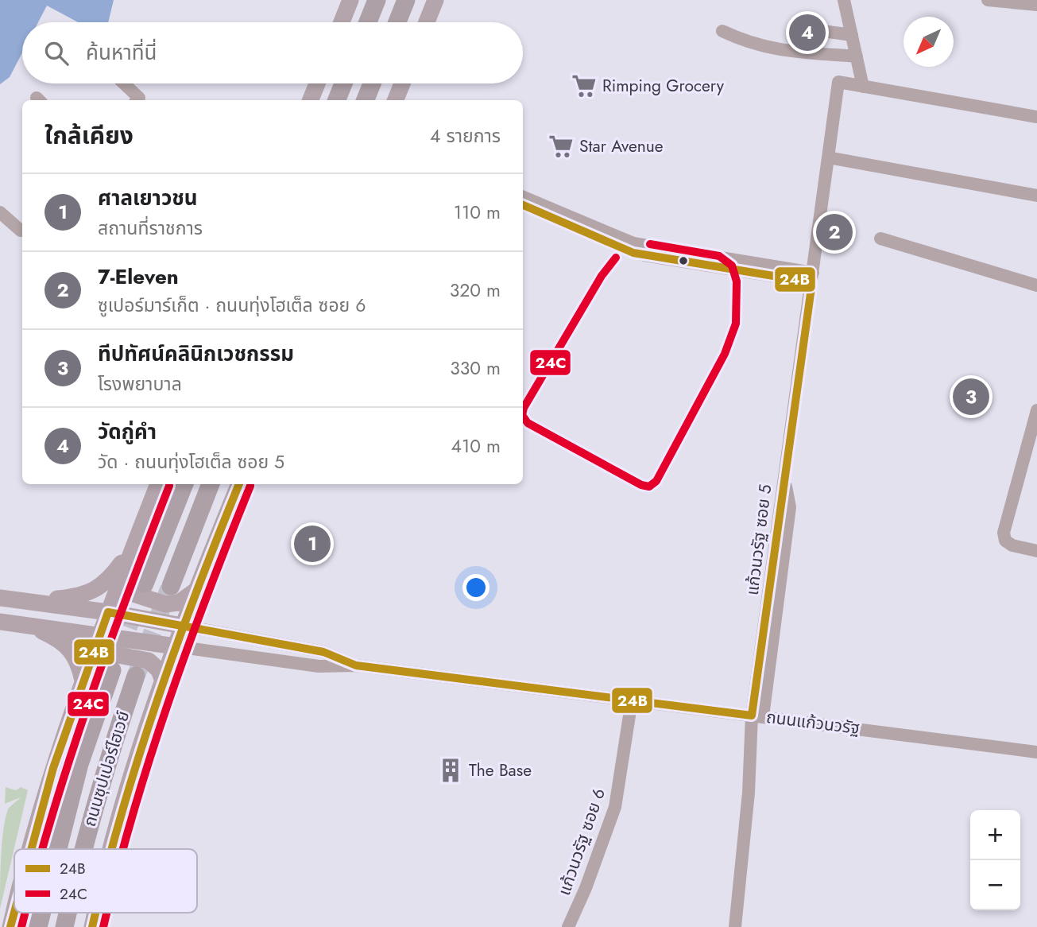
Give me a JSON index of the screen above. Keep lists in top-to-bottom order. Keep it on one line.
{"streets":{"highway":["ถนนซุปเปอร์ไฮเวย์"],"main road":["ถนนแก้วนวรัฐ"],"street":["แก้วนวรัฐ ซอย 5","แก้วนวรัฐ ซอย 6"]},"crossings":[["แก้วนวรัฐ ซอย 5","ถนนแก้วนวรัฐ"],["ถนนแก้วนวรัฐ","แก้วนวรัฐ ซอย 6"]],"places":{"supermarket":["Rimping Grocery","Star Avenue"],"building":["The Base"]},"lines":["transit line 24B","transit line 24C"],"legend":["24B","24C"],"north":"bottom left","page":{"pins":["4","2","3","1"],"search":"ค้นหาที่นี่","heading":["ใกล้เคียง","4 รายการ"],"list":[{"mark":"1","name":"ศาลเยาวชน","note":"สถานที่ราชการ","value":"110 m"},{"mark":"2","name":"7-Eleven","note":"ซูเปอร์มาร์เก็ต · ถนนทุ่งโฮเต็ล ซอย 6","value":"320 m"},{"mark":"3","name":"ทีปทัศน์คลินิกเวชกรรม","note":"โรงพยาบาล","value":"330 m"},{"mark":"4","name":"วัดกู่คำ","note":"วัด · ถนนทุ่งโฮเต็ล ซอย 5","value":"410 m"}],"map_buttons":["+","−"]}}
